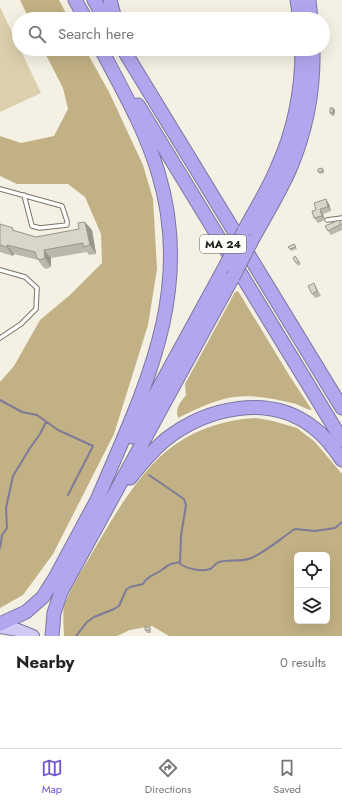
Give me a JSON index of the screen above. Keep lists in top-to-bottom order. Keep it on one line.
{"streets":{"highway":["MA 24"]},"page":{"search":"Search here","heading":["Nearby","0 results"],"nav":["Map","Directions","Saved"]}}
